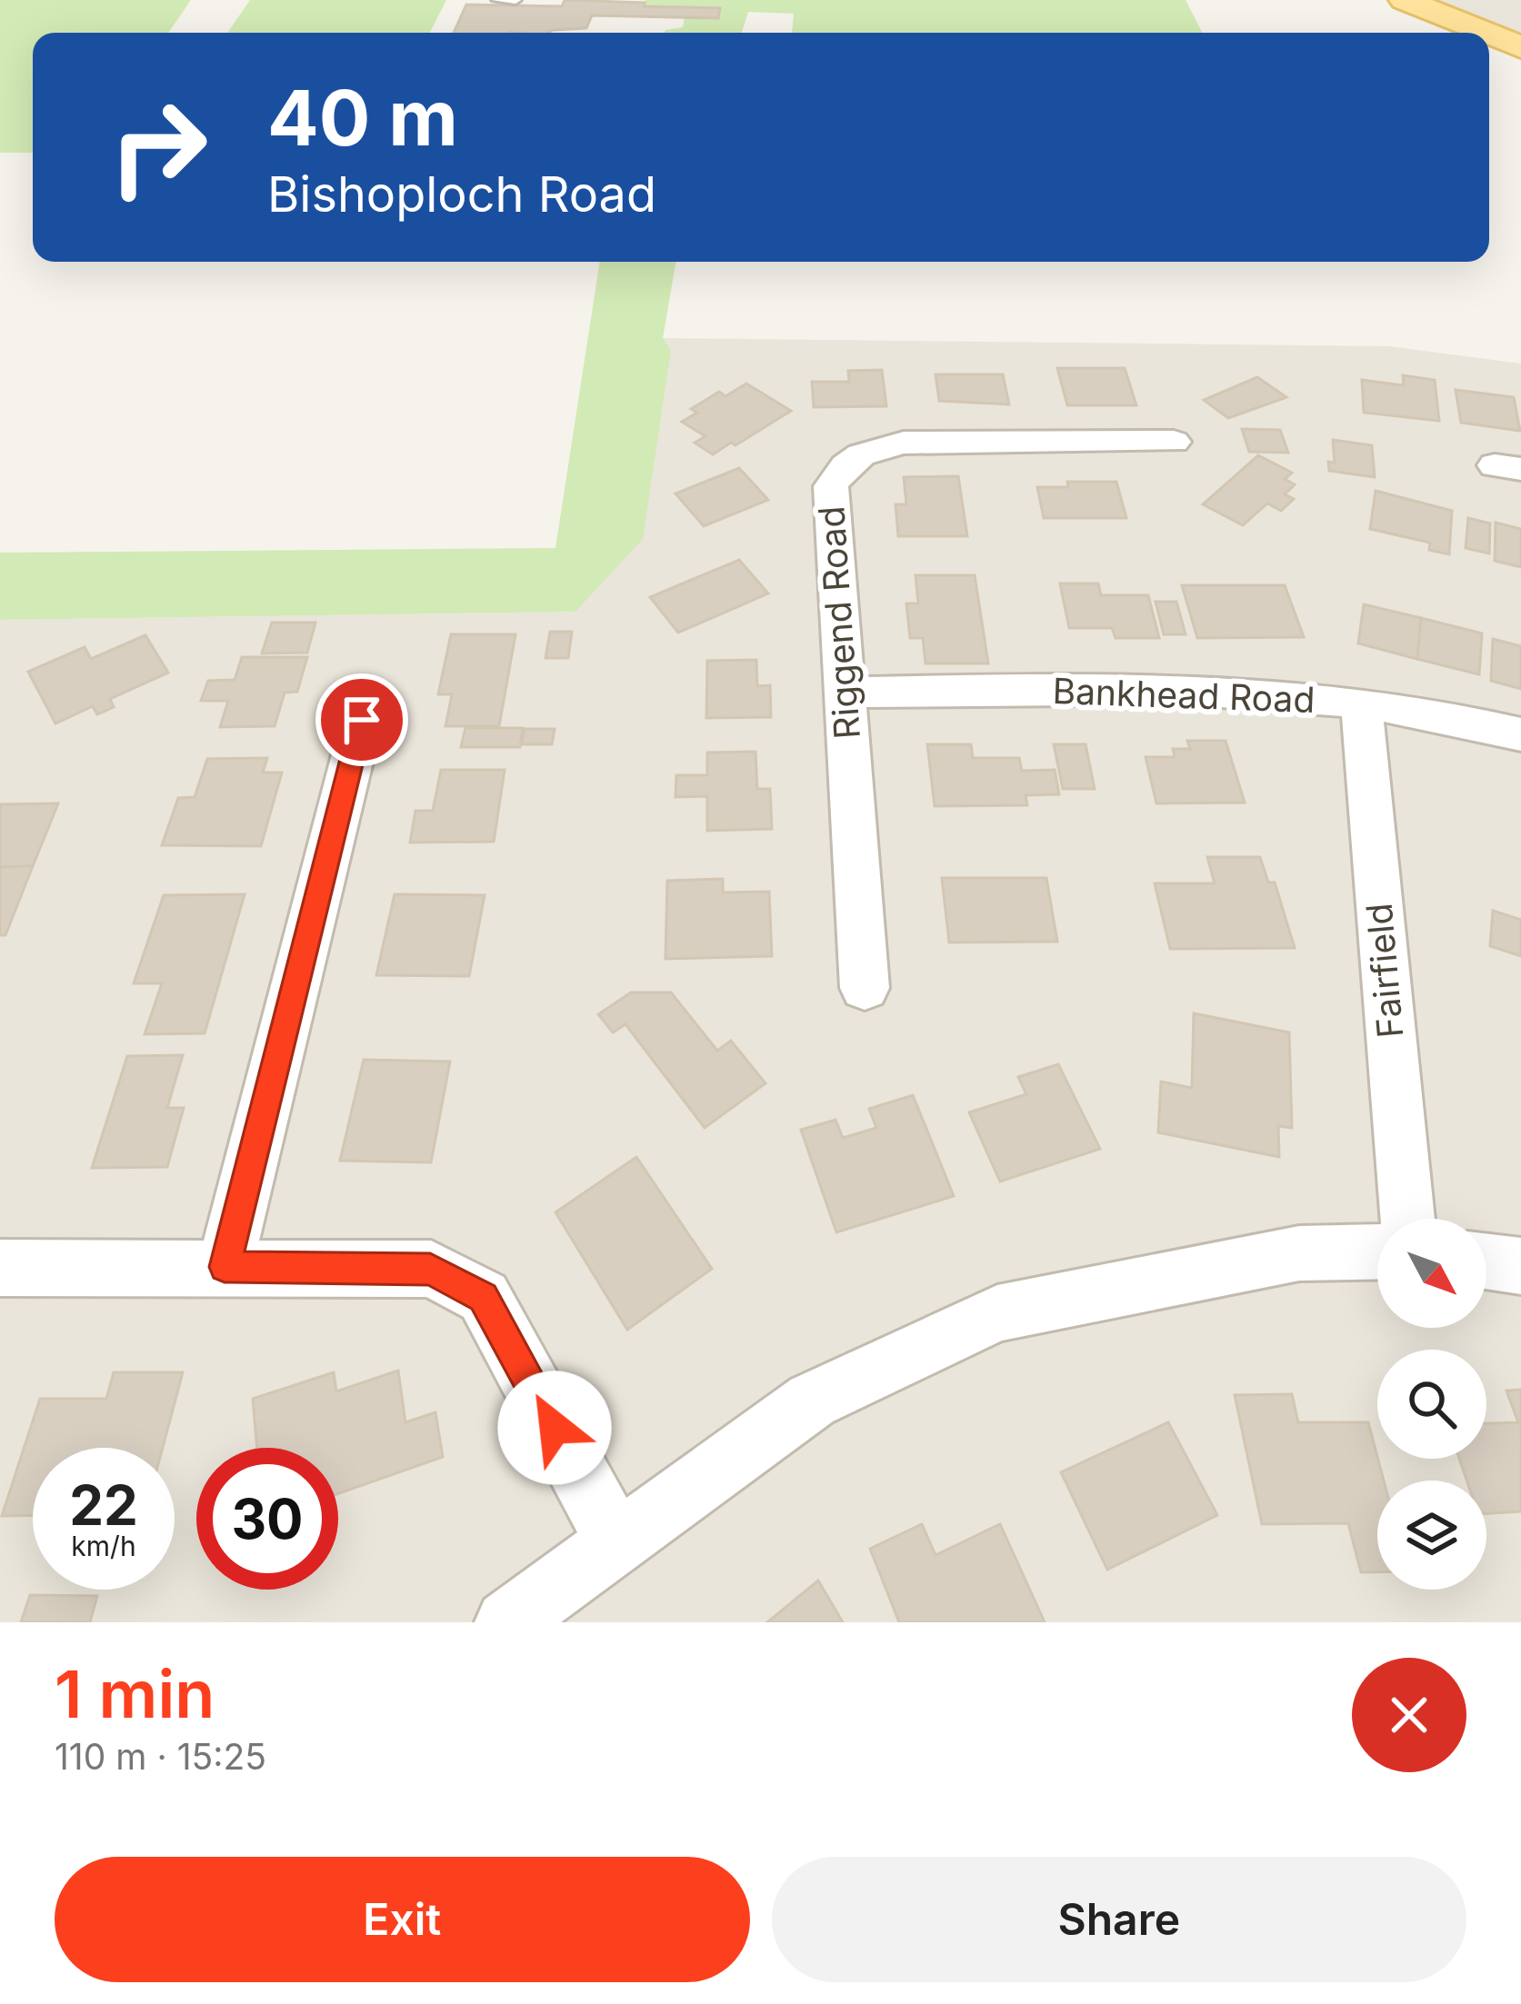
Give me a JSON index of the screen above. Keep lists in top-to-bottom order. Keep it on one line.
{"streets":{"street":["Riggend Road","Bankhead Road","Fairfield"]},"crossings":[["Riggend Road","Bankhead Road"],["Bankhead Road","Fairfield"]],"north":"bottom right","page":{"turn":["40 m","Bishoploch Road"],"speed":"22 km/h","limit":"30","heading":["1 min","110 m · 15:25"],"buttons":["Exit","Share"]}}
